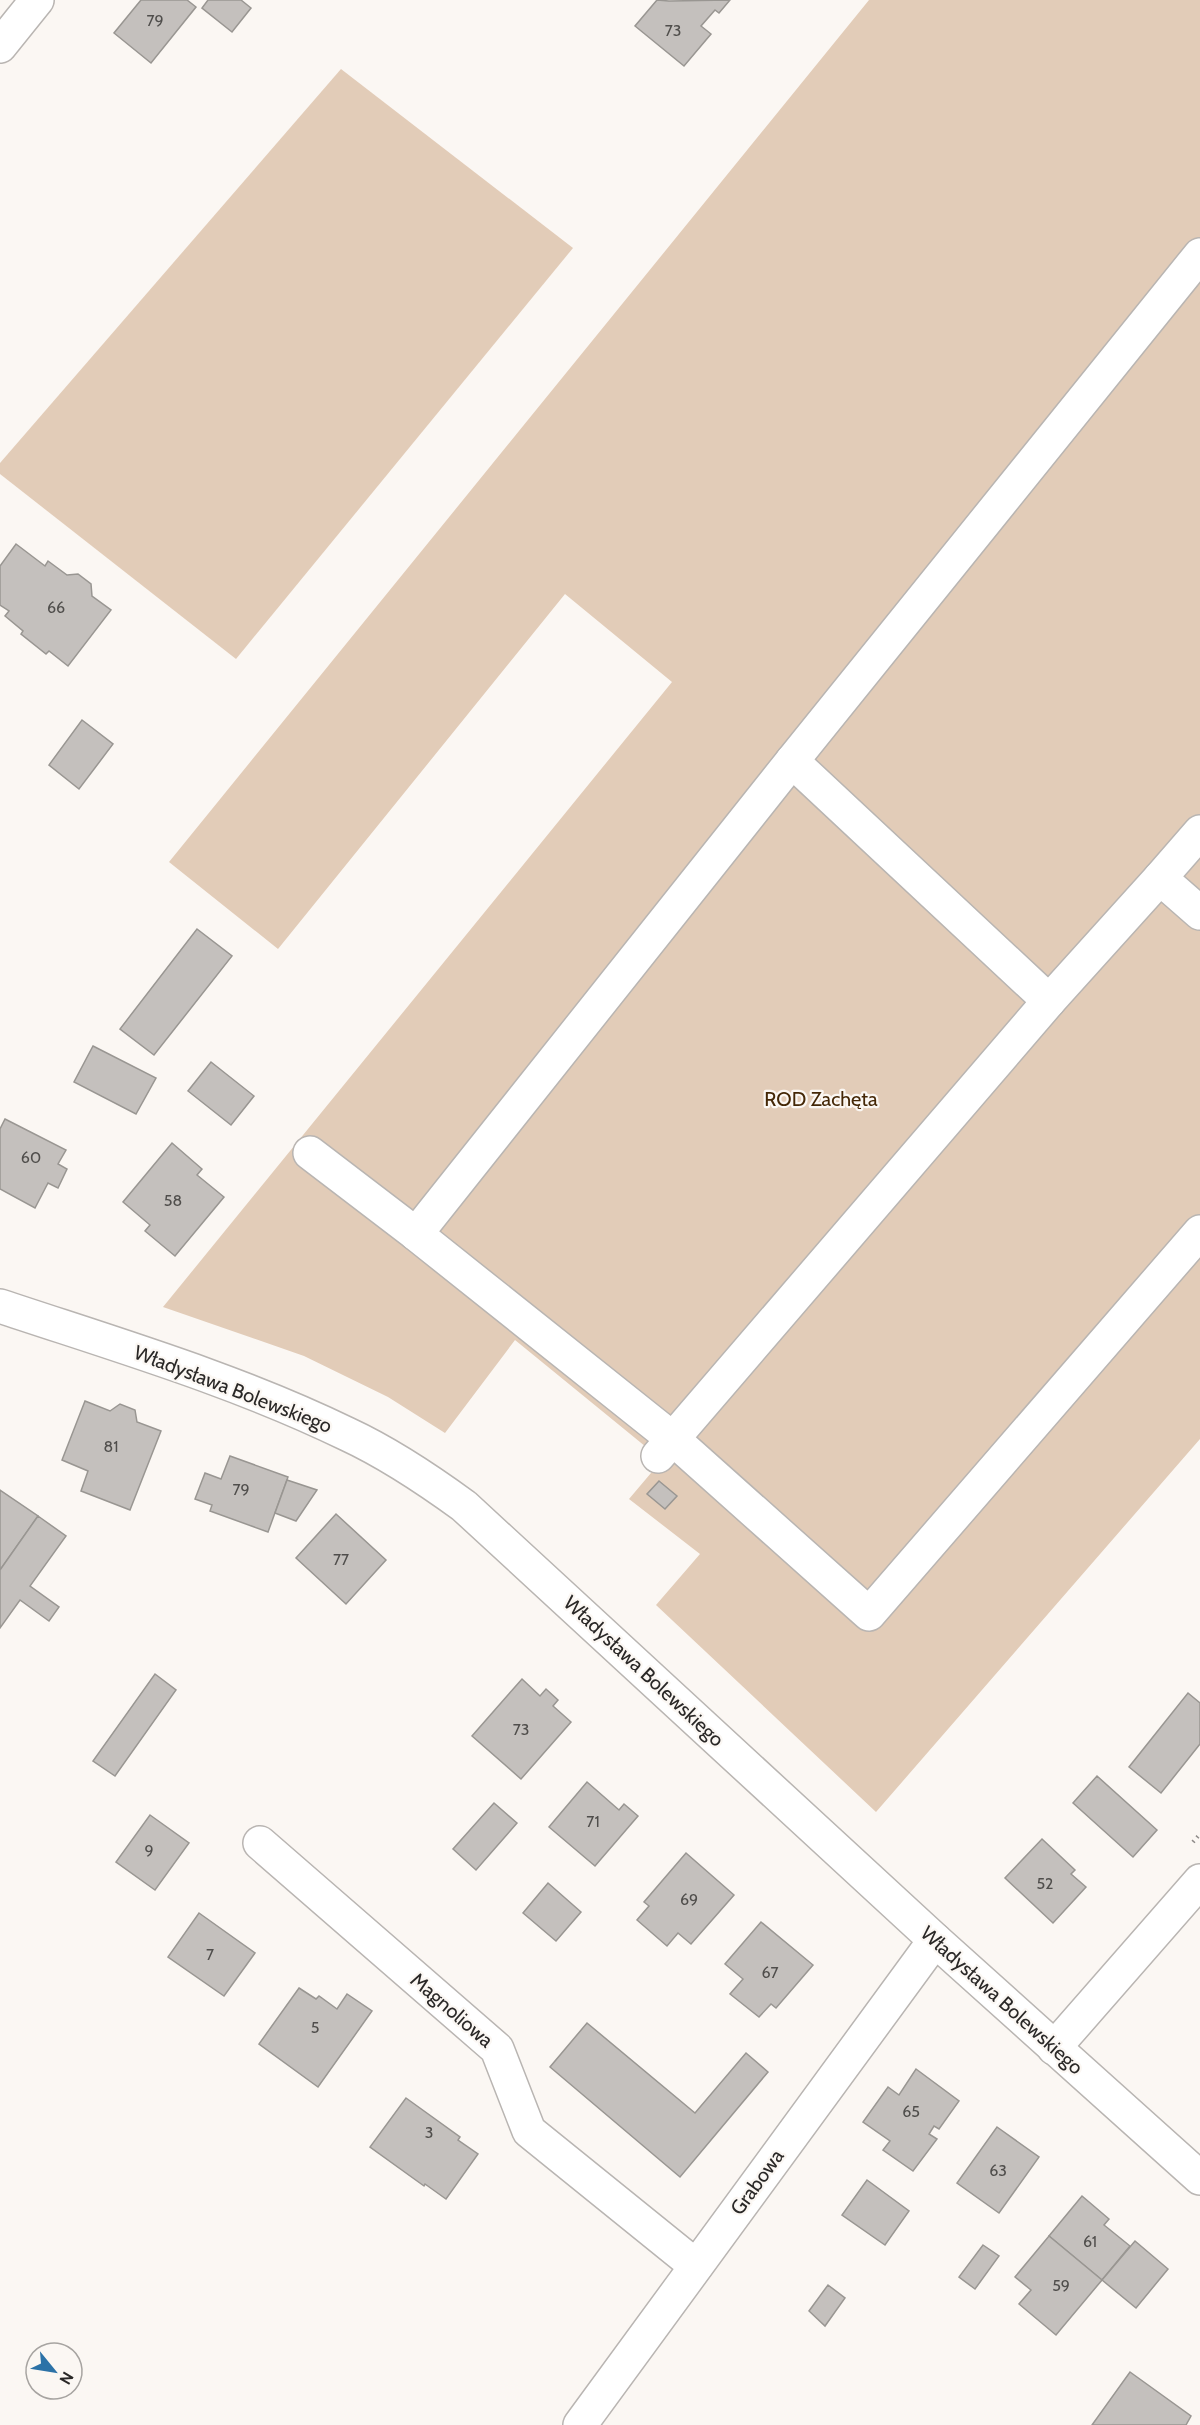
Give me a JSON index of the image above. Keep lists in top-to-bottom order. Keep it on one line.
{"streets":{"street":["Władysława Bolewskiego","Magnoliowa","Grabowa"]},"crossings":[["Władysława Bolewskiego","Grabowa"],["Magnoliowa","Grabowa"]],"parks":["ROD Zachęta"],"house_numbers":["79","73","66","60","58","81","79","77","73","71","9","52","69","7","67","5","65","3","63","61","59"],"north":"bottom right"}
